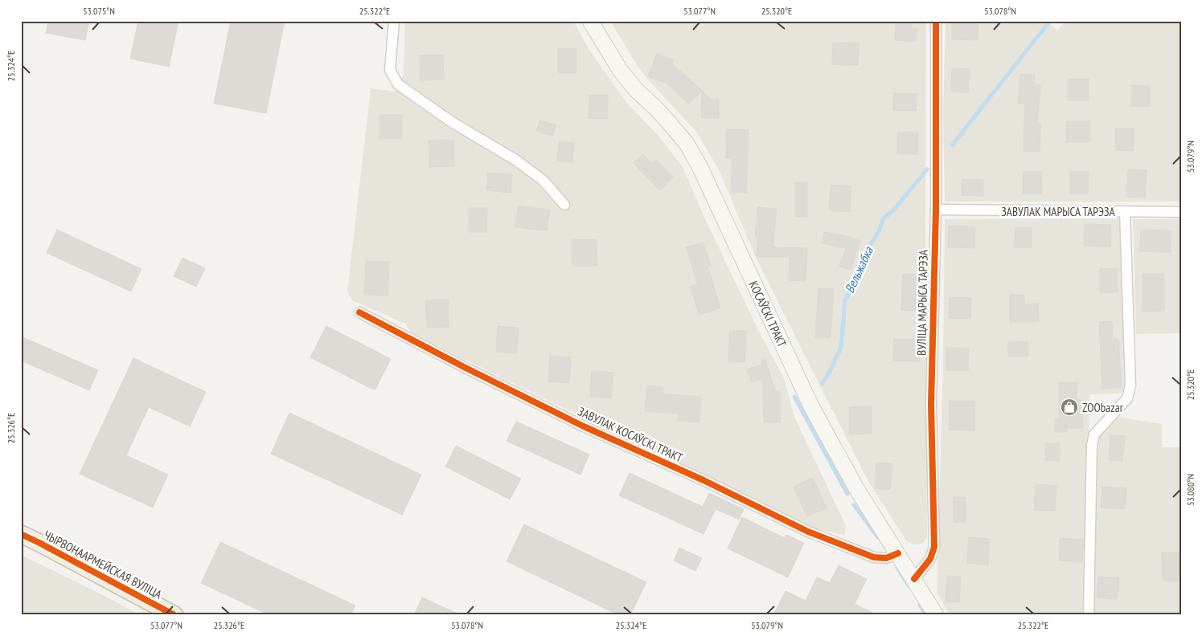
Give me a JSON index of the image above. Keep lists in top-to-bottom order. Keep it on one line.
{"streets":{"highway":["ЧЫРВОНААРМЕЙСКАЯ ВУЛІЦА"],"main road":["КОСАЎСКІ ТРАКТ"],"street":["ЗАВУЛАК МАРЫСА ТАРЭЗА","ВУЛІЦА МАРЫСА ТАРЭЗА","ЗАВУЛАК КОСАЎСКІ ТРАКТ"]},"crossings":[["ЗАВУЛАК МАРЫСА ТАРЭЗА","ВУЛІЦА МАРЫСА ТАРЭЗА"],["ВУЛІЦА МАРЫСА ТАРЭЗА","КОСАЎСКІ ТРАКТ"],["КОСАЎСКІ ТРАКТ","ЗАВУЛАК КОСАЎСКІ ТРАКТ"]],"water":["Вельжабка"],"places":{"shop":["ZOObazar"]},"coordinates":["53.075°N","25.322°E","53.077°N","25.320°E","53.078°N","25.324°E","53.079°N","25.326°E","53.080°N"]}
